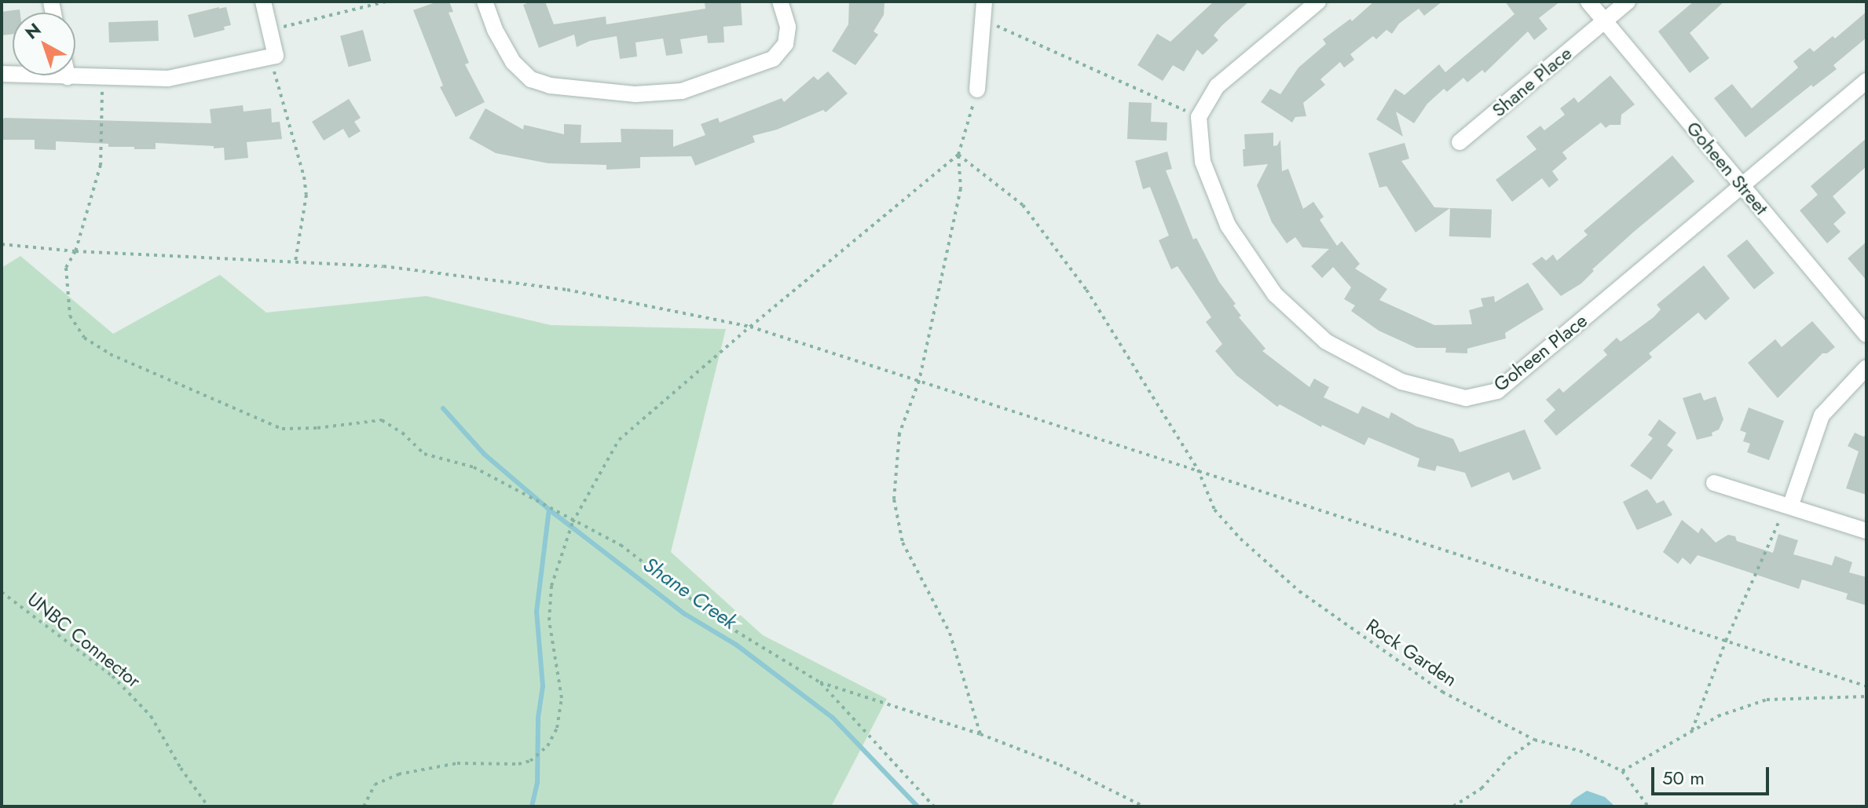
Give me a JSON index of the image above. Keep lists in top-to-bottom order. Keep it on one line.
{"streets":{"street":["Shane Place","Goheen Street","Goheen Place"],"path":["UNBC Connector","Rock Garden"]},"crossings":[["Shane Place","Goheen Street"],["Goheen Street","Goheen Place"]],"water":["Shane Creek"],"scale_bar":"50 m","north":"top left"}
